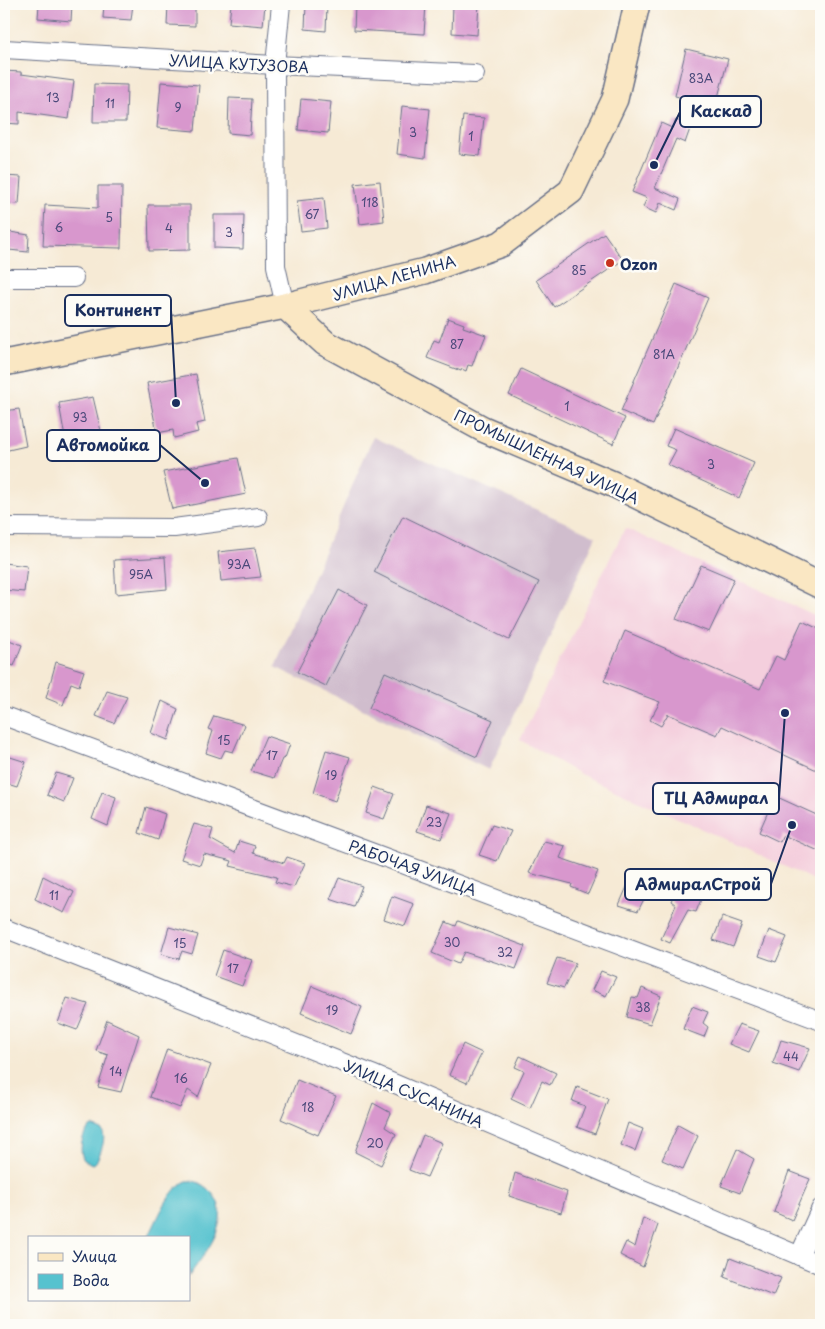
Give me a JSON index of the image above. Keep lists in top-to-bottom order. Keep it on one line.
{"streets":{"street":["УЛИЦА КУТУЗОВА","УЛИЦА ЛЕНИНА","ПРОМЫШЛЕННАЯ УЛИЦА","РАБОЧАЯ УЛИЦА","УЛИЦА СУСАНИНА"]},"crossings":[["УЛИЦА ЛЕНИНА","ПРОМЫШЛЕННАЯ УЛИЦА"]],"places":["Каскад","Ozon","Континент","Автомойка","ТЦ Адмирал","АдмиралСтрой"],"house_numbers":["83А","13","11","9","3","1","118","67","5","6","4","3","85","87","81А","1","93","3","93А","95А","15","17","19","23","11","30","15","32","17","38","19","44","14","16","18","20"],"legend":["Улица","Вода"]}
